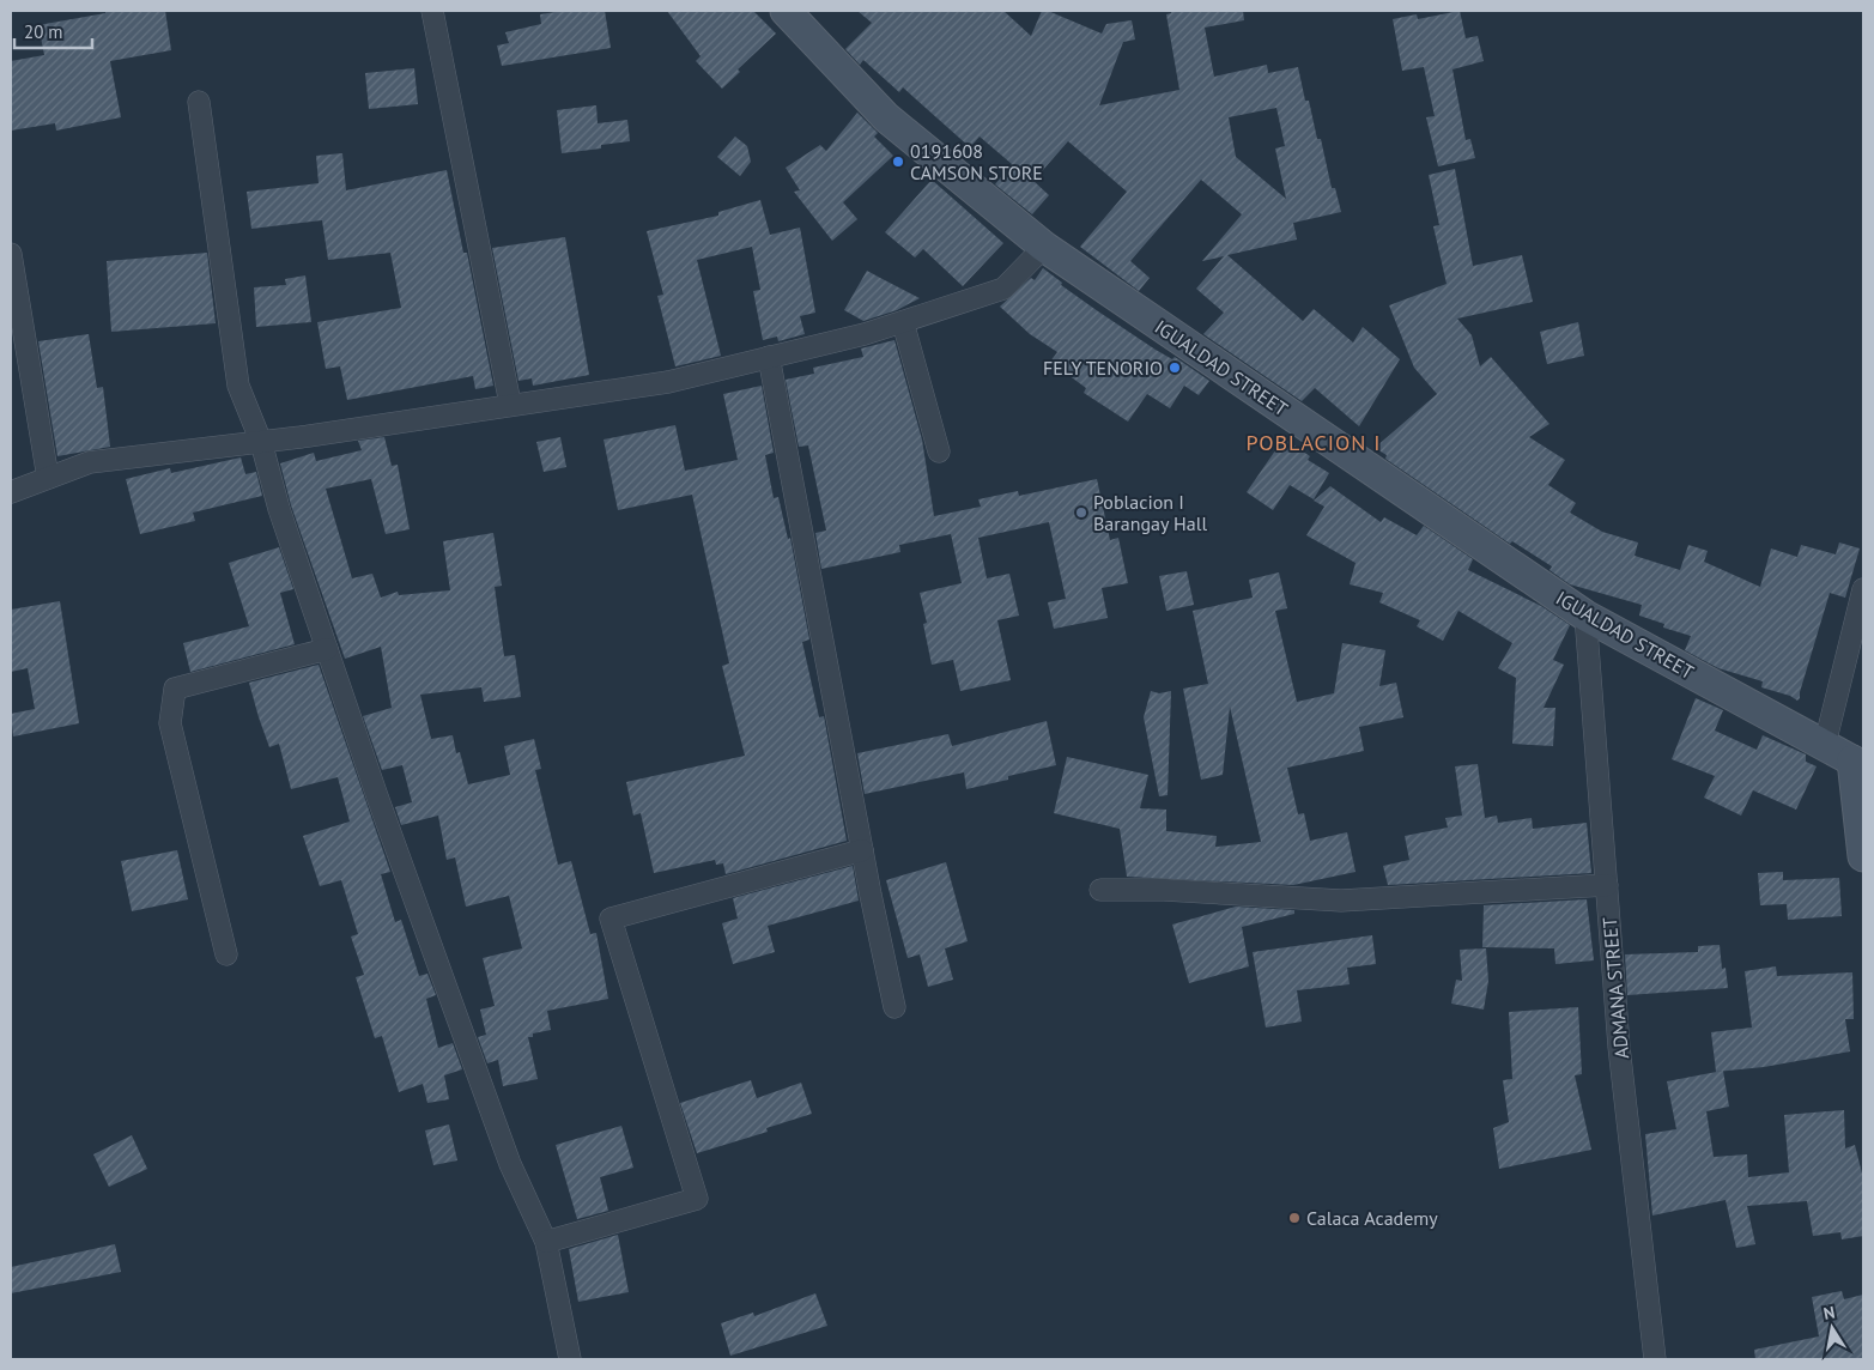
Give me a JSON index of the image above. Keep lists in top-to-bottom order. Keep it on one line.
{"streets":{"street":["IGUALDAD STREET","ADMANA STREET"]},"crossings":[["IGUALDAD STREET","ADMANA STREET"]],"districts":["POBLACION I"],"places":["0191608 CAMSON STORE","FELY TENORIO","Poblacion I Barangay Hall","Calaca Academy"],"scale_bar":"20 m","north":"top"}
